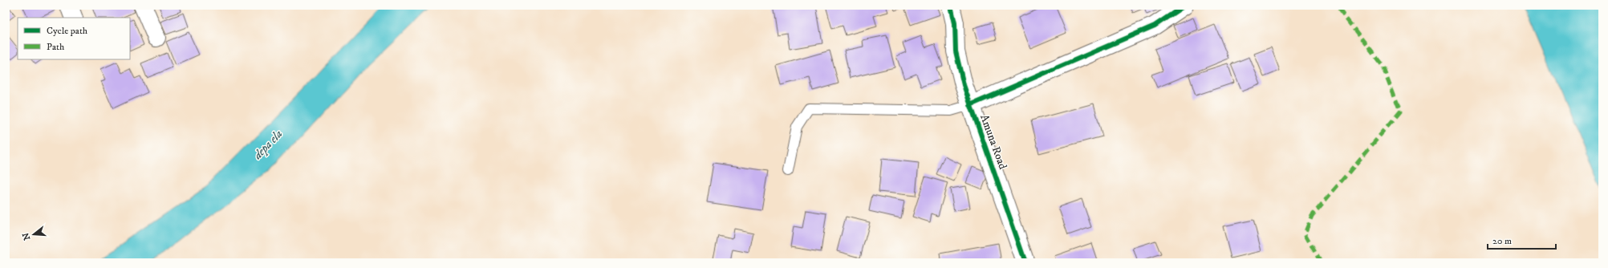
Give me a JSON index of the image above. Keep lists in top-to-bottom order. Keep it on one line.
{"streets":{"street":["Amuna Road"]},"water":["depa ela"],"legend":["Cycle path","Path"],"scale_bar":"20 m","north":"left"}
